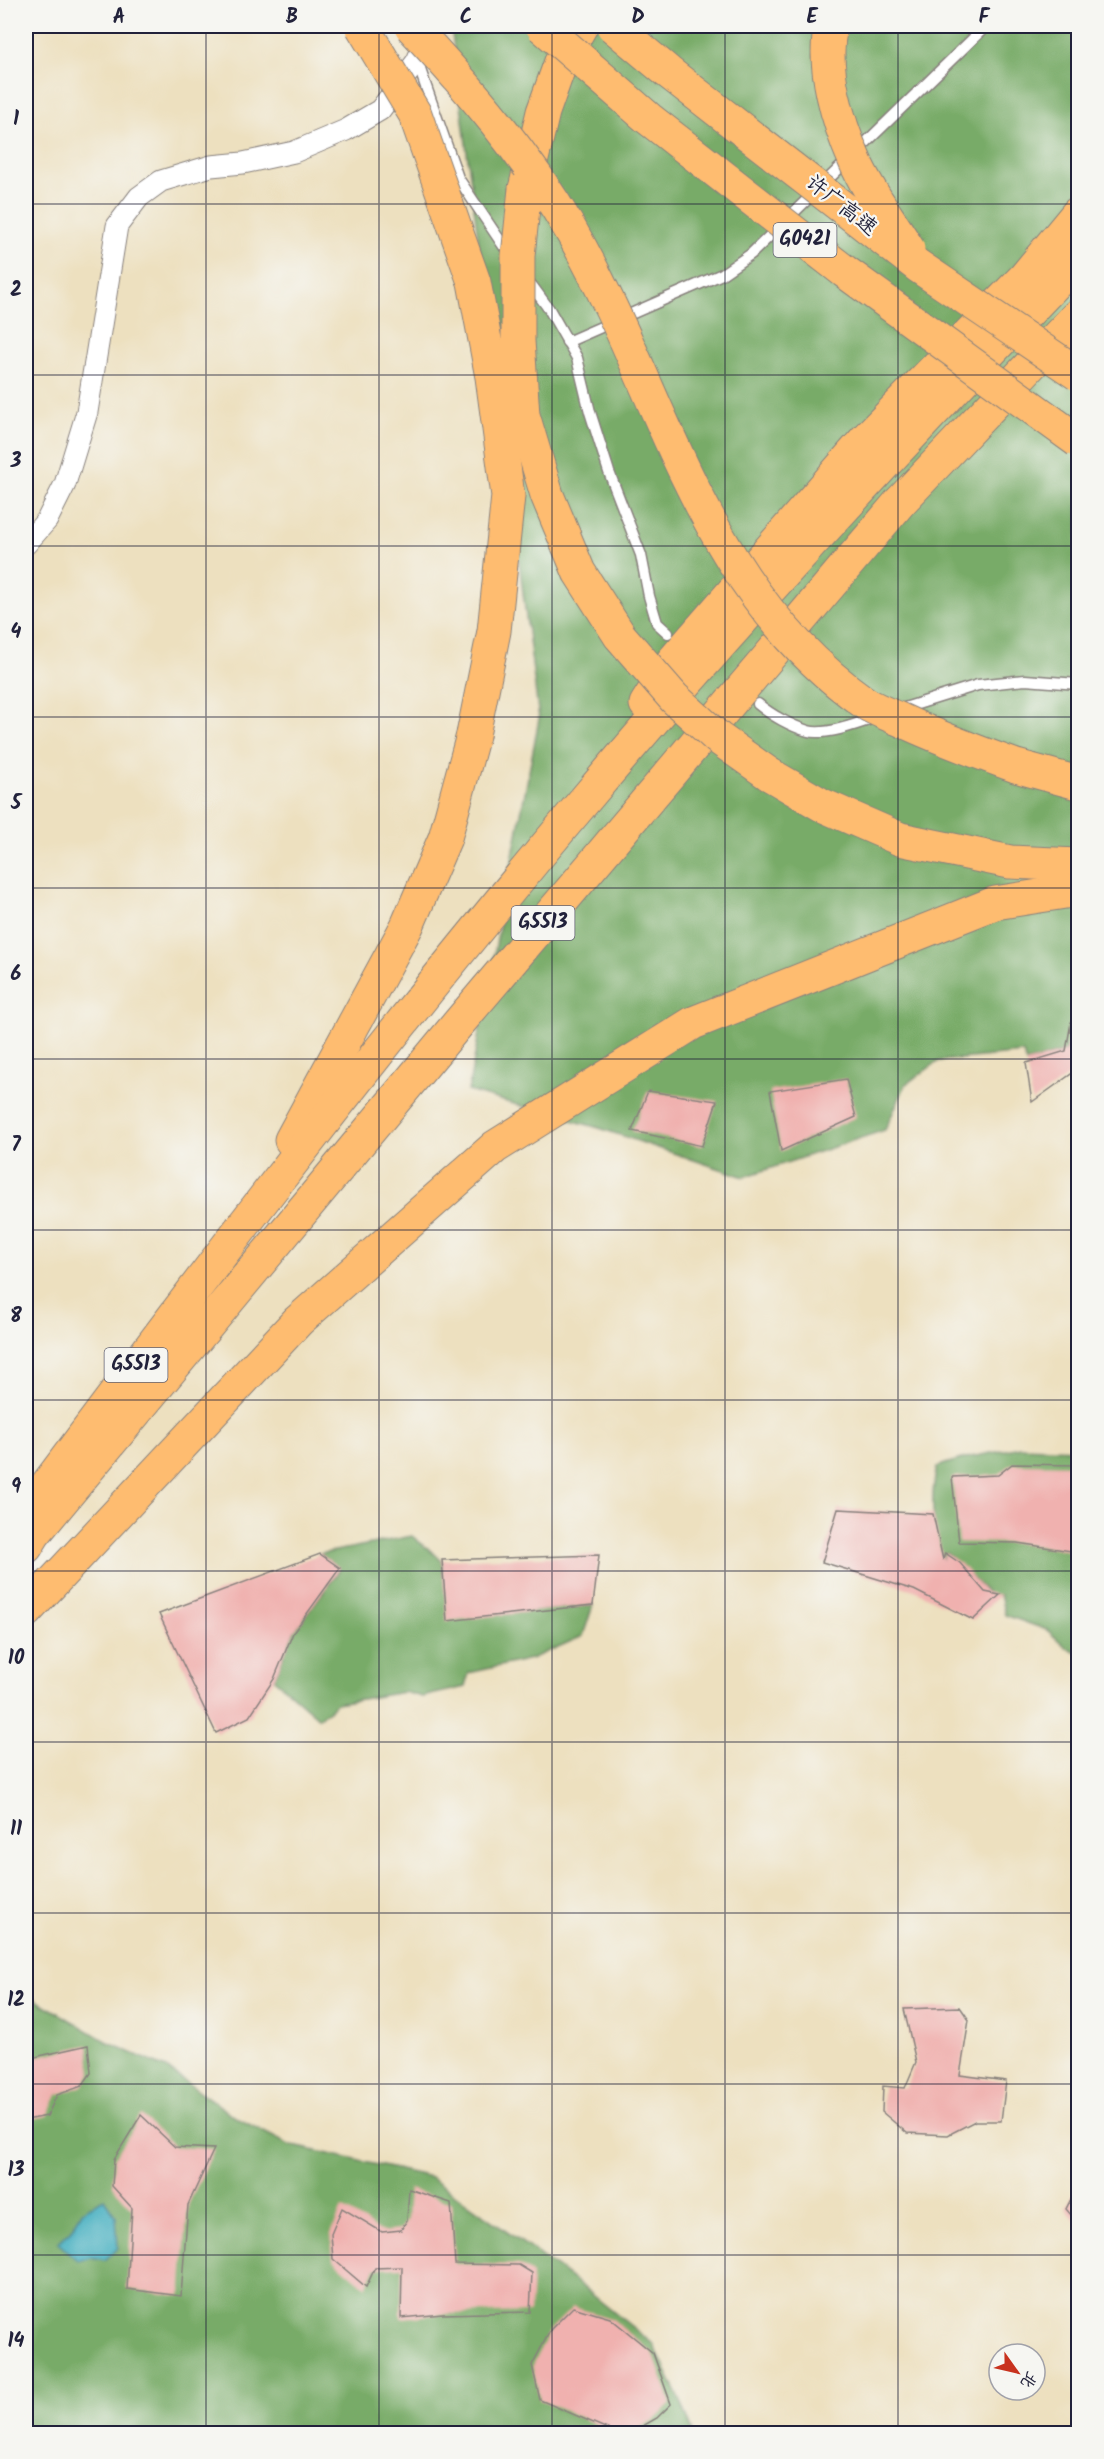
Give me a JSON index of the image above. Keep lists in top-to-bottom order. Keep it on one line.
{"streets":{"highway":["许广高速","G0421","G5513"]},"north":"bottom right","grid":{"columns":["A","B","C","D","E","F"],"rows":["1","2","3","4","5","6","7","8","9","10","11","12","13","14"]}}
